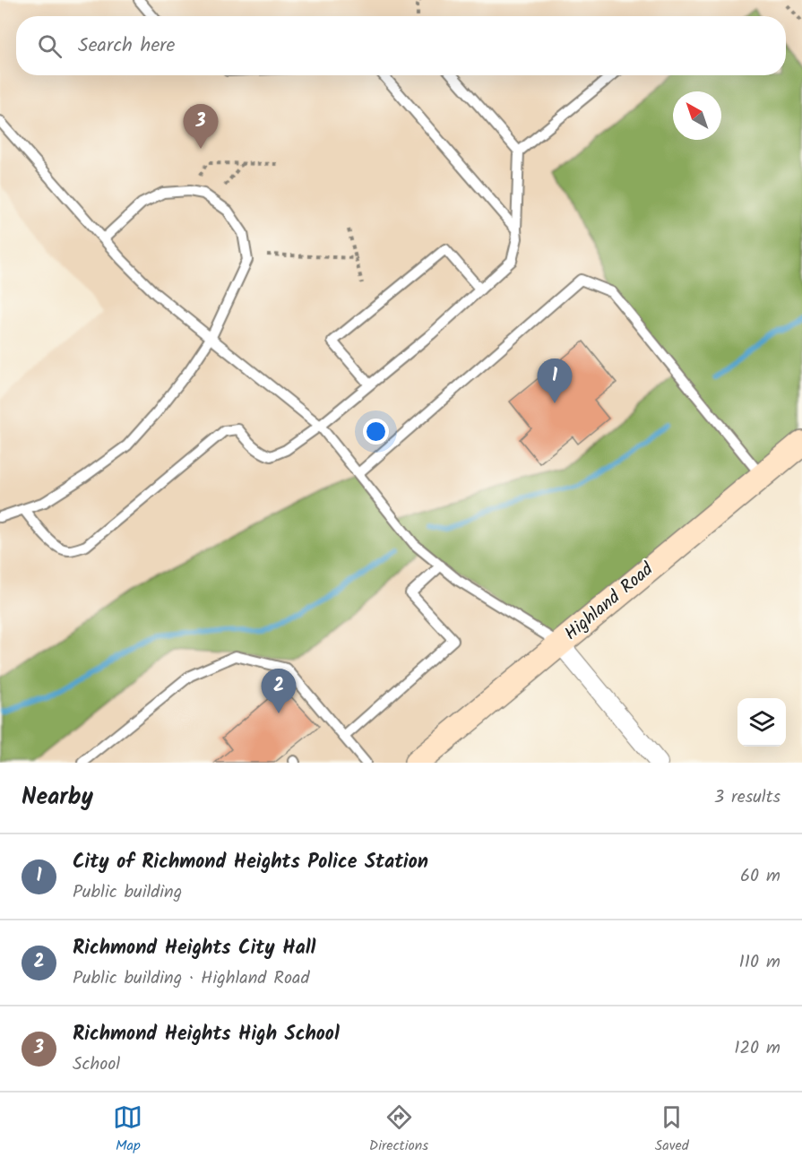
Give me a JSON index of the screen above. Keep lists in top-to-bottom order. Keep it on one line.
{"streets":{"street":["Highland Road"]},"north":"top left","page":{"search":"Search here","pins":["3","1","2"],"heading":["Nearby","3 results"],"list":[{"mark":"1","name":"City of Richmond Heights Police Station","note":"Public building","value":"60 m"},{"mark":"2","name":"Richmond Heights City Hall","note":"Public building · Highland Road","value":"110 m"},{"mark":"3","name":"Richmond Heights High School","note":"School","value":"120 m"}],"nav":["Map","Directions","Saved"]}}
